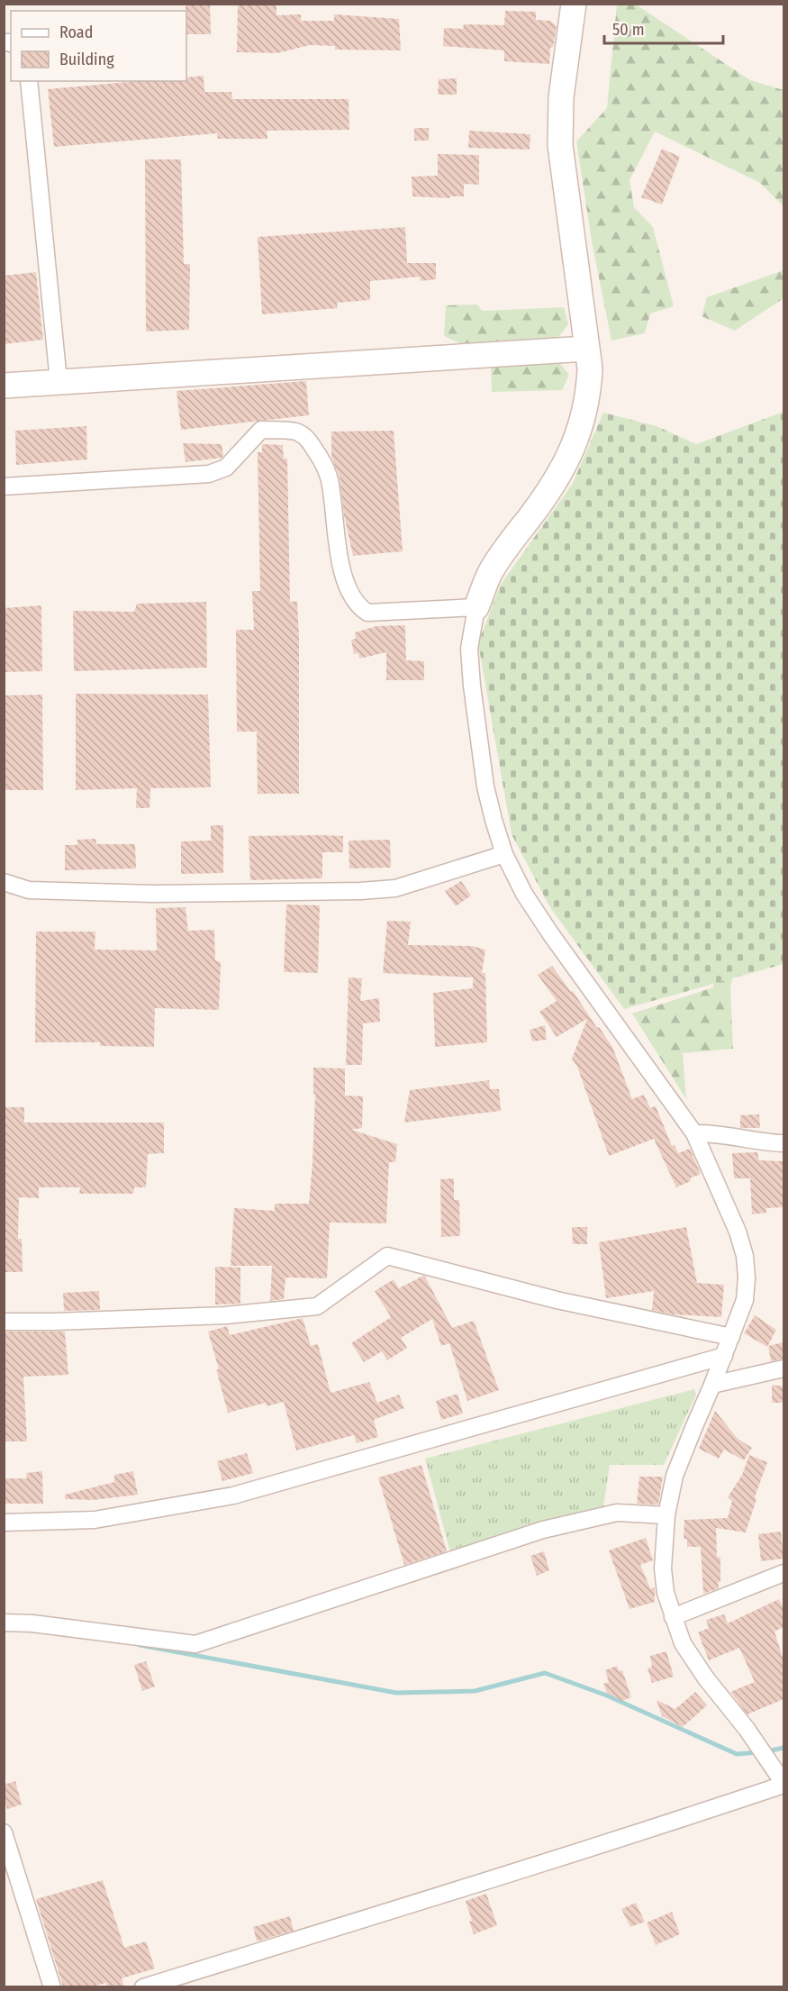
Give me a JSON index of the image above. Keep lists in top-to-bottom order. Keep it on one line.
{"legend":["Road","Building"],"scale_bar":"50 m"}
